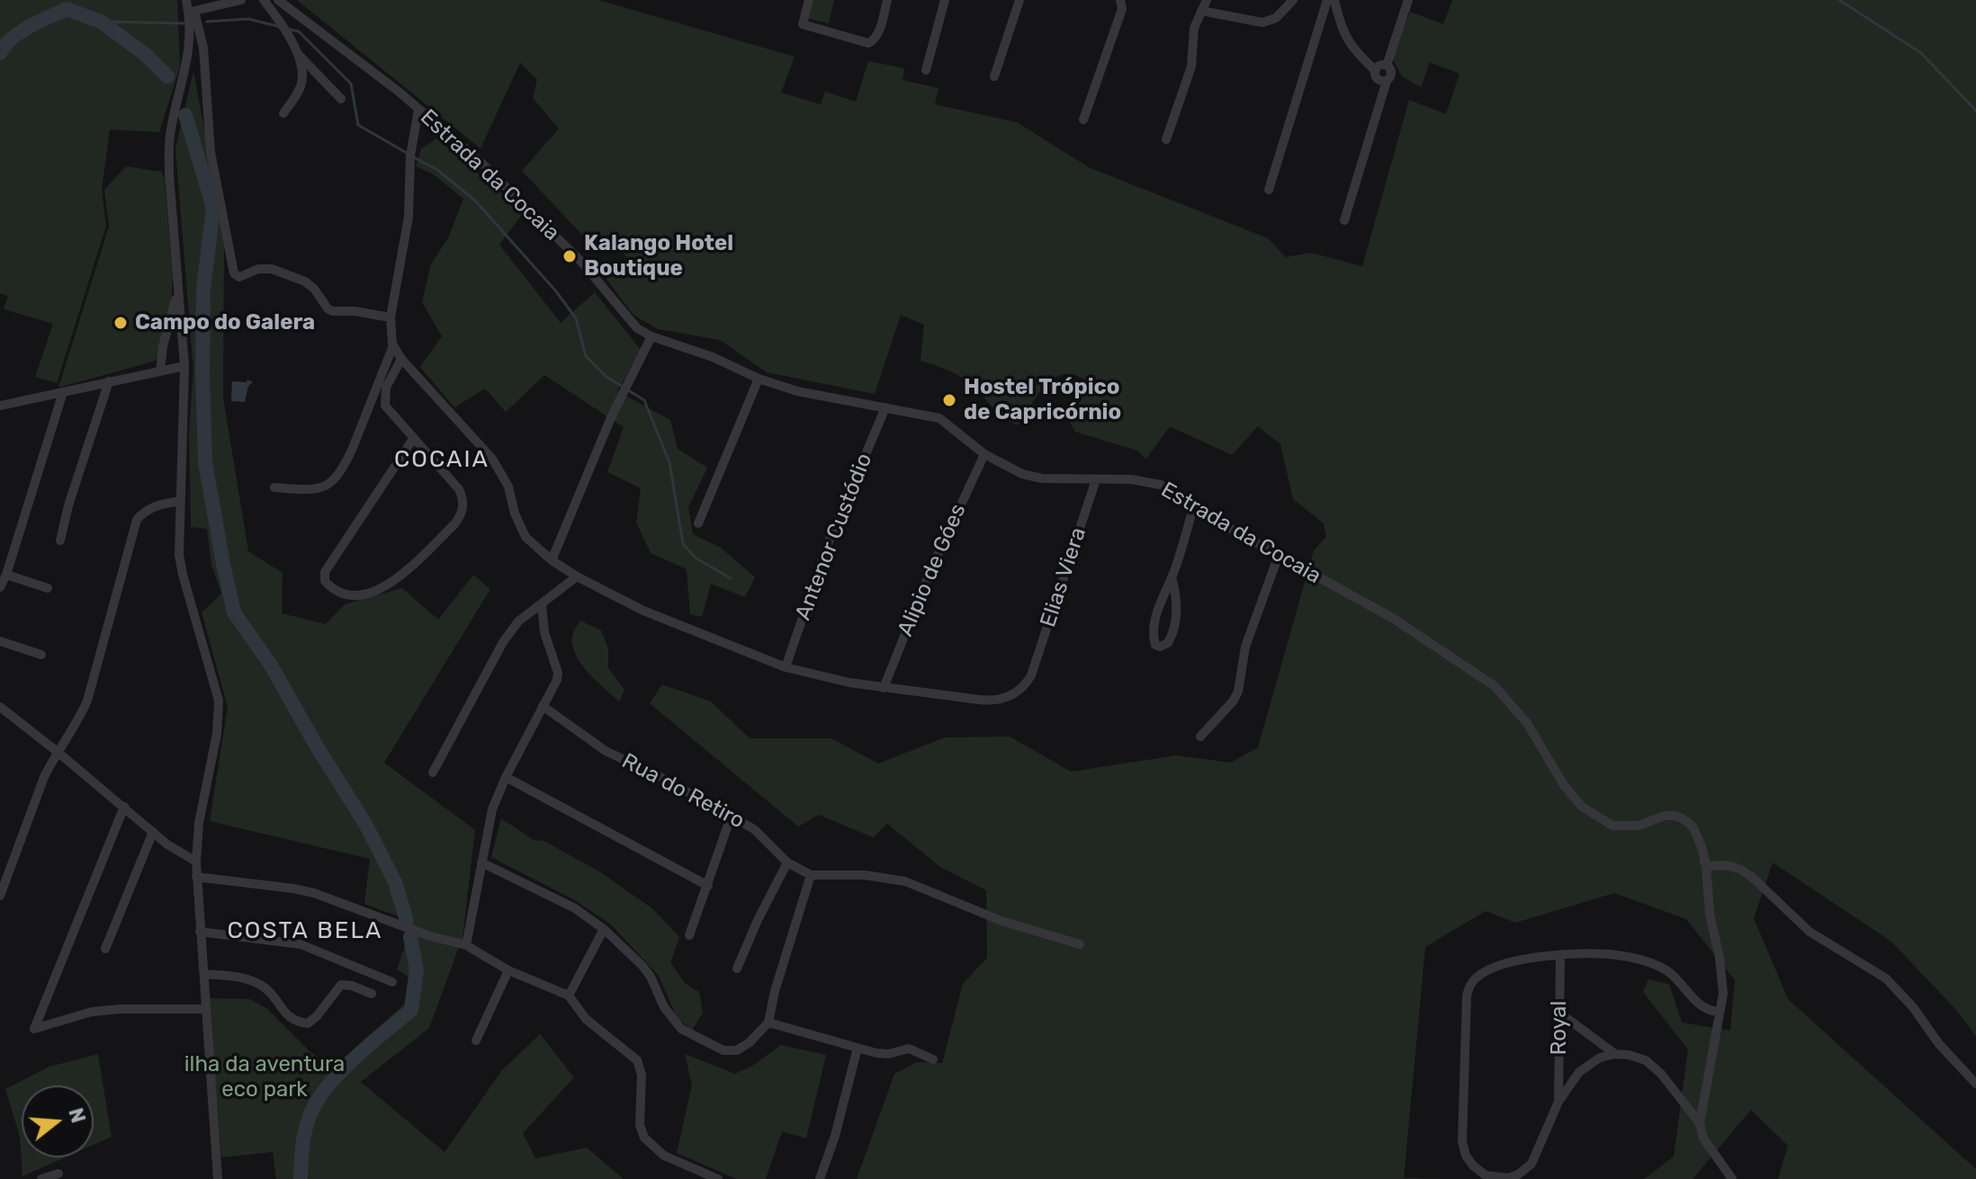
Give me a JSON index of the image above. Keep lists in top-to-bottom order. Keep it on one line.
{"streets":{"street":["Estrada da Cocaia","Antenor Custódio","Alipio de Góes","Rua do Retiro","Royal"]},"crossings":[["Estrada da Cocaia","Antenor Custódio"],["Estrada da Cocaia","Alipio de Góes"]],"districts":["COCAIA","COSTA BELA"],"parks":["ilha da aventura eco park"],"places":["Kalango Hotel Boutique","Campo do Galera","Hostel Trópico de Capricórnio"],"north":"right"}
